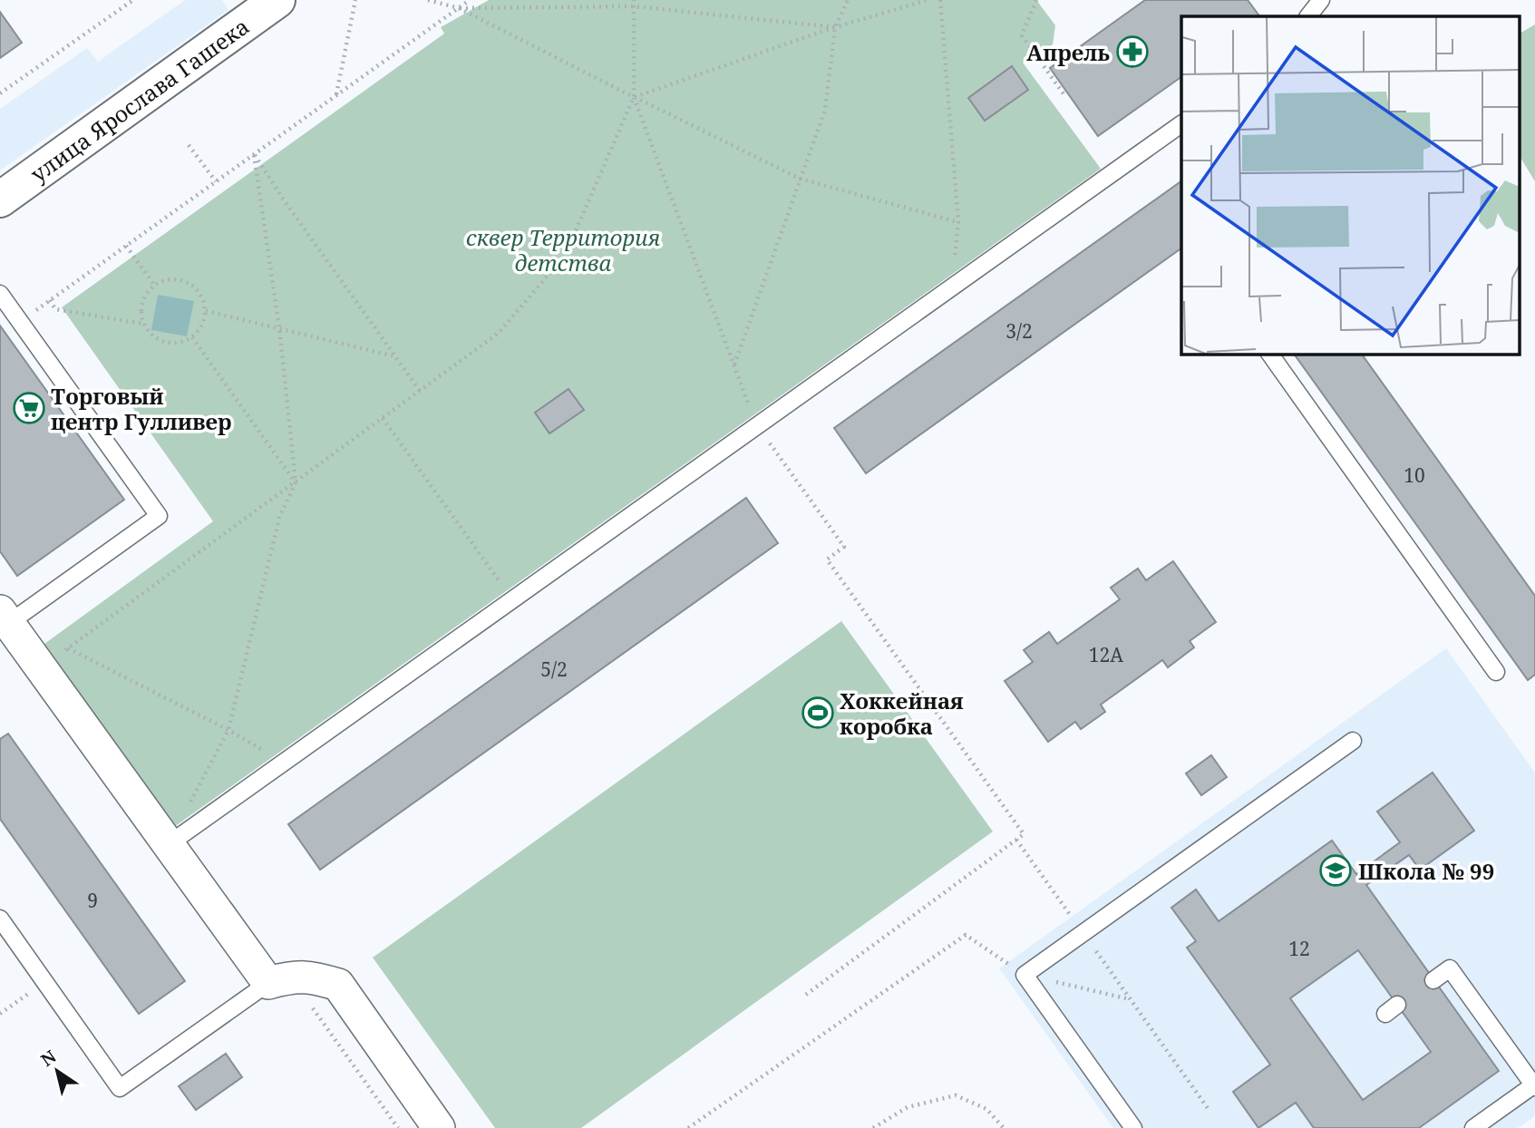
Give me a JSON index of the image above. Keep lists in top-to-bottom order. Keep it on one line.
{"streets":{"main road":["улица Ярослава Гашека"]},"parks":["сквер Территория детства"],"places":{"pharmacy":["Апрель"],"supermarket":["Торговый центр Гулливер"],"sports":["Хоккейная коробка"],"school or university":["Школа № 99"]},"house_numbers":["3/2","10","12А","5/2","9","12"],"north":"top left"}
